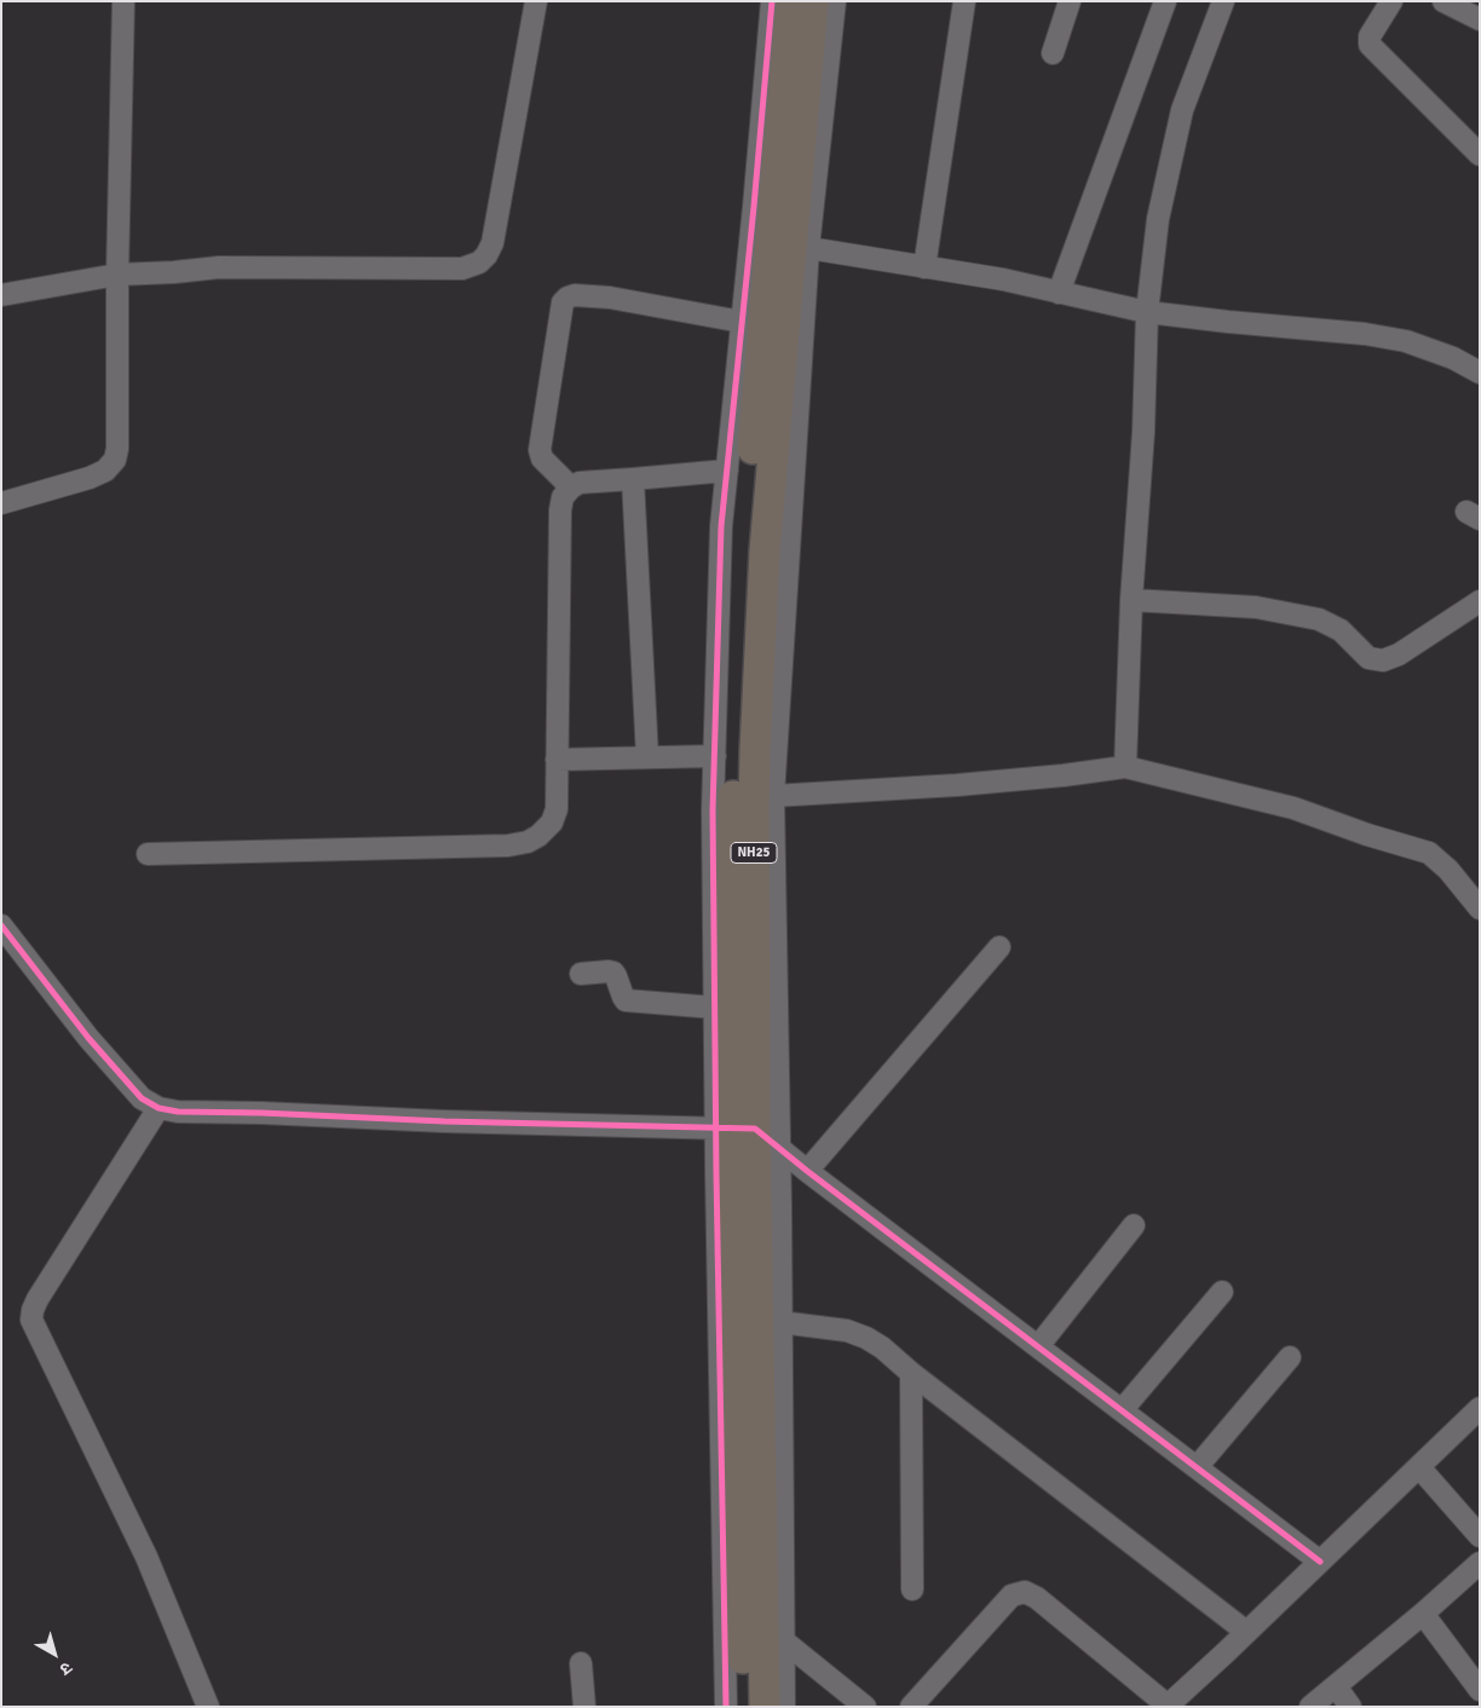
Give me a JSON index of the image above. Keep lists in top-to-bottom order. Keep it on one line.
{"streets":{"highway":["NH25"]},"north":"bottom right"}
